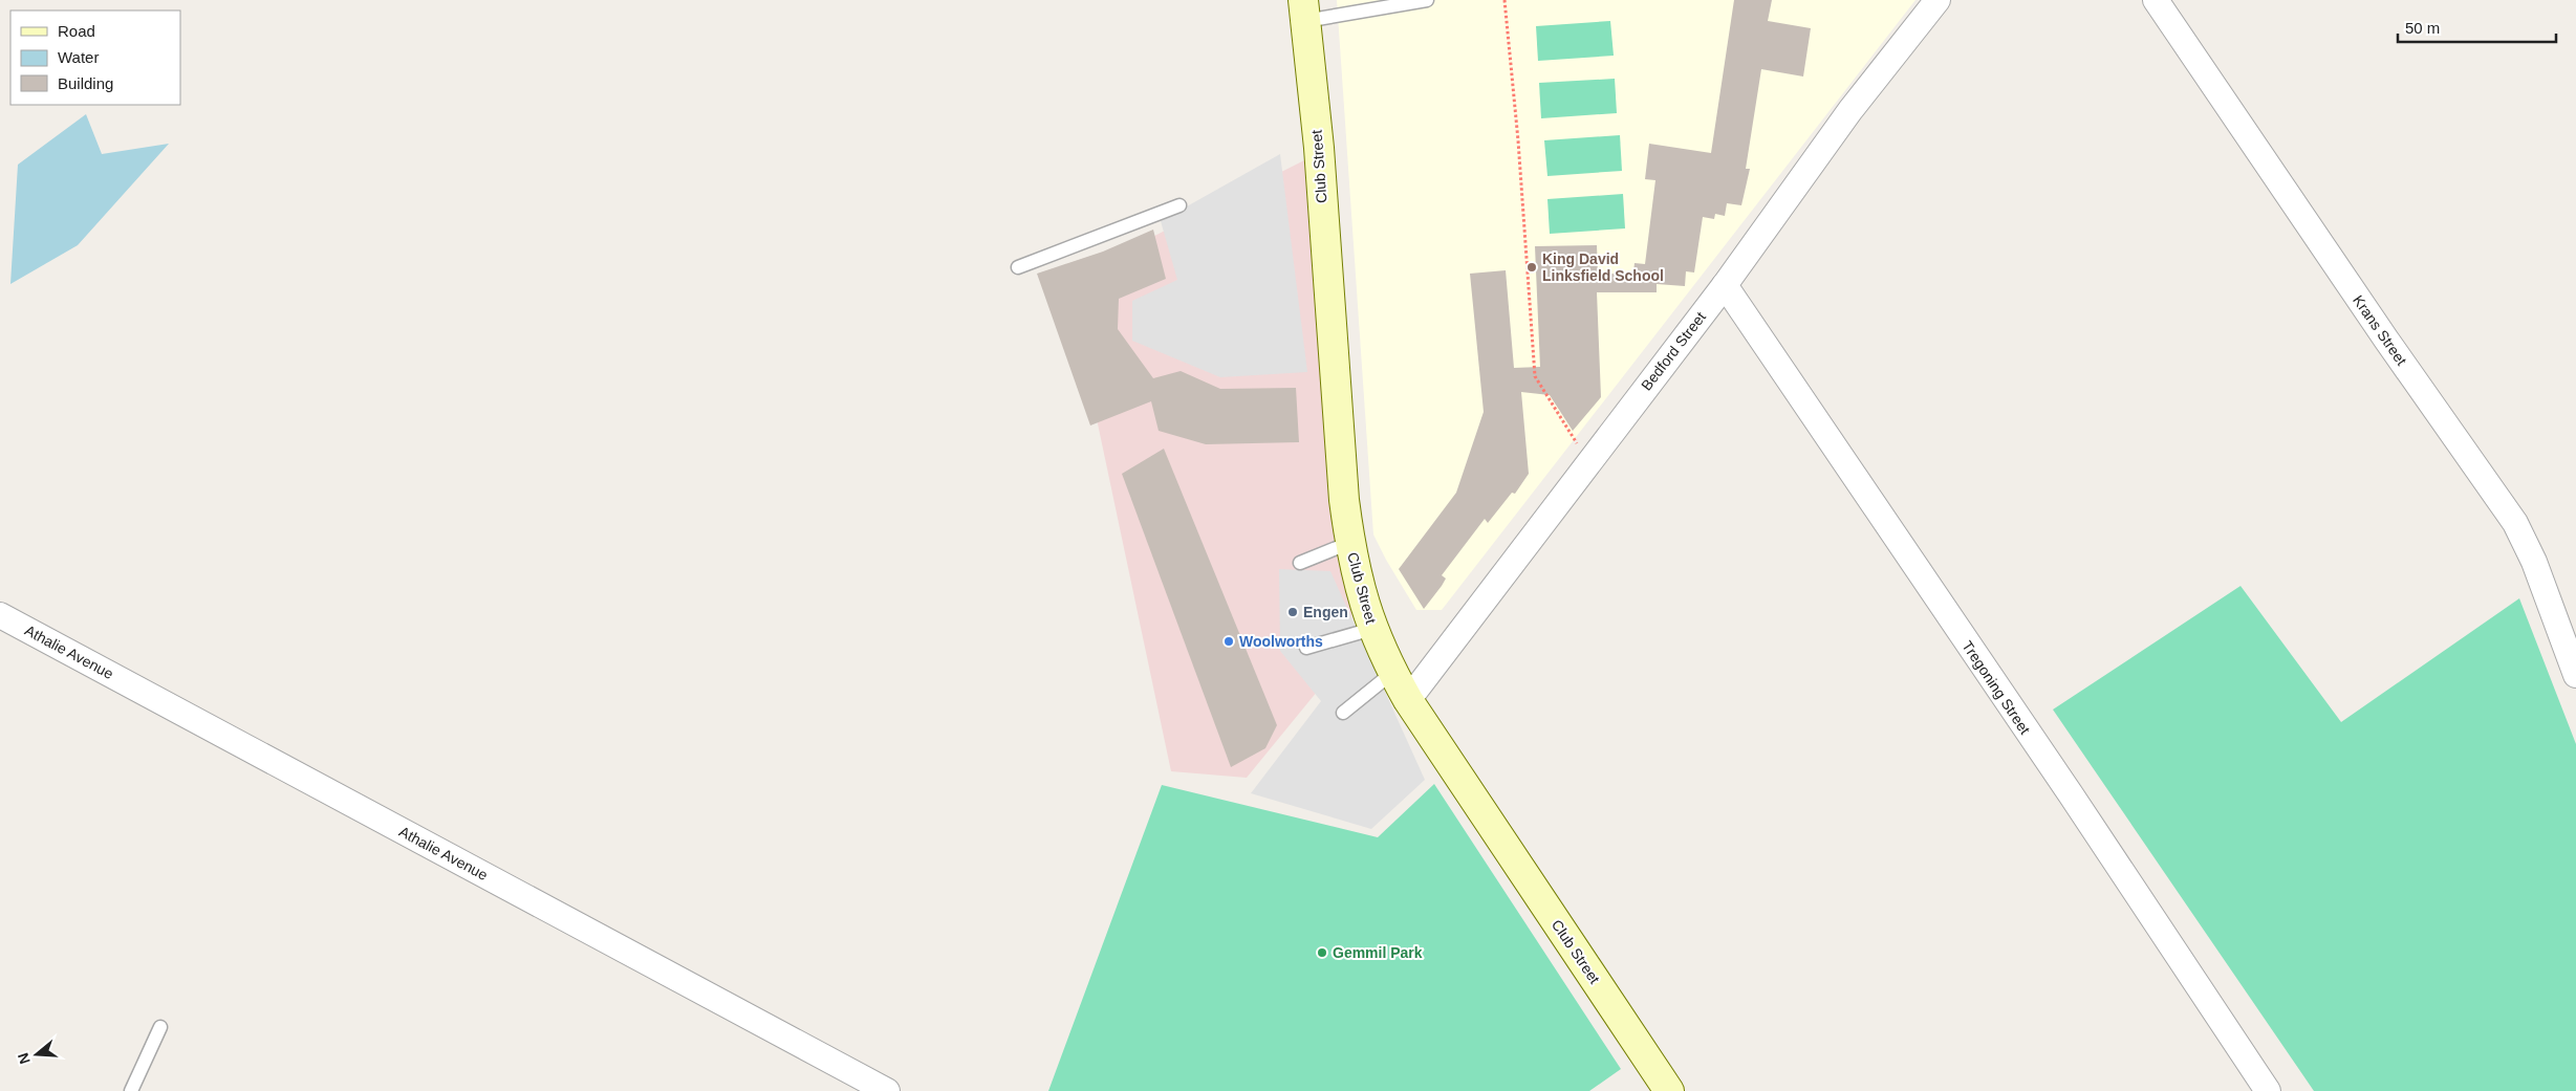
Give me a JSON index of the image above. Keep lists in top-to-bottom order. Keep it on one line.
{"streets":{"main road":["Club Street"],"street":["Krans Street","Bedford Street","Athalie Avenue","Tregoning Street"]},"crossings":[["Club Street","Bedford Street"],["Bedford Street","Tregoning Street"]],"places":["King David Linksfield School","Engen","Woolworths","Gemmil Park"],"legend":["Road","Water","Building"],"scale_bar":"50 m","north":"left"}
